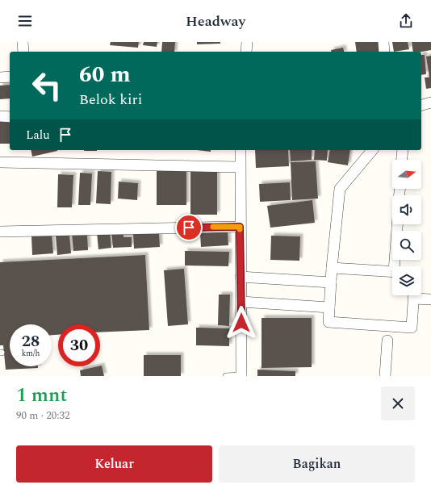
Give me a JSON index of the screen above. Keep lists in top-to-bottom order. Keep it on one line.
{"north":"right","page":{"header":"Headway","turn":["60 m","Belok kiri"],"then":"Lalu","speed":"28 km/h","limit":"30","heading":["1 mnt","90 m · 20:32"],"buttons":["Keluar","Bagikan"]}}
